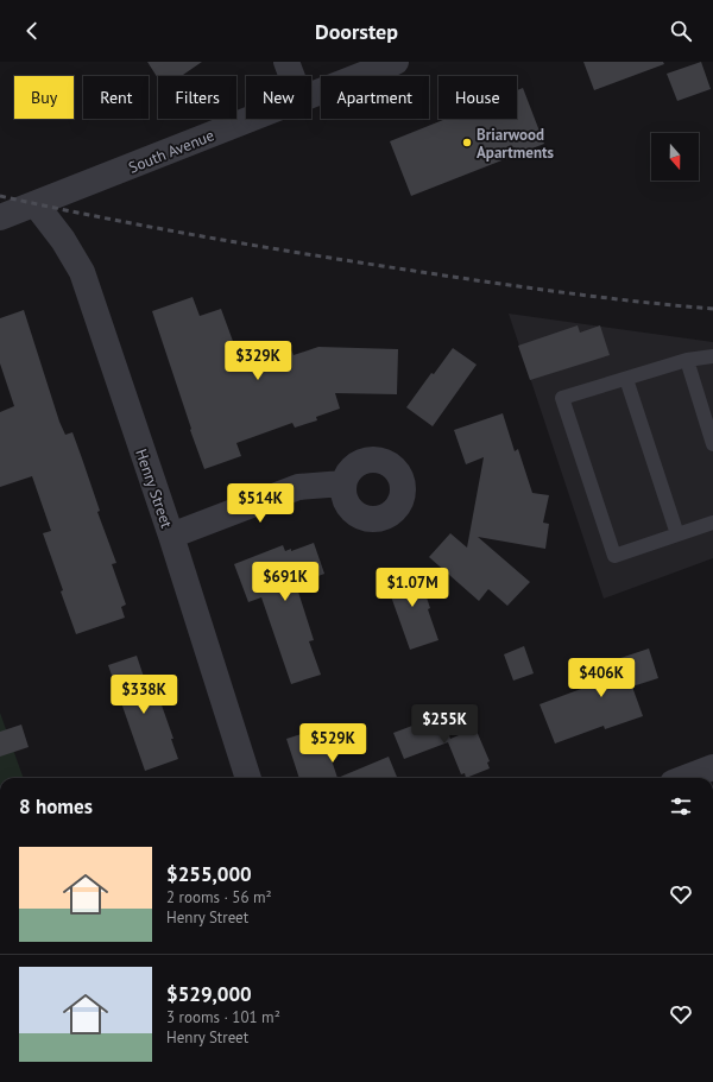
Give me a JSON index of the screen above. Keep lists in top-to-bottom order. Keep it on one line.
{"streets":{"street":["South Avenue","Henry Street"]},"crossings":[["South Avenue","Henry Street"]],"places":["Briarwood Apartments"],"north":"bottom","page":{"header":"Doorstep","chip":["Buy","Rent","Filters","New","Apartment","House"],"price":["$329K","$514K","$691K","$1.07M","$406K","$338K","$255K","$529K"],"heading":"8 homes","list":[{"name":"$255,000","note":"2 rooms · 56 m² · Henry Street"},{"name":"$529,000","note":"3 rooms · 101 m² · Henry Street"}]}}
